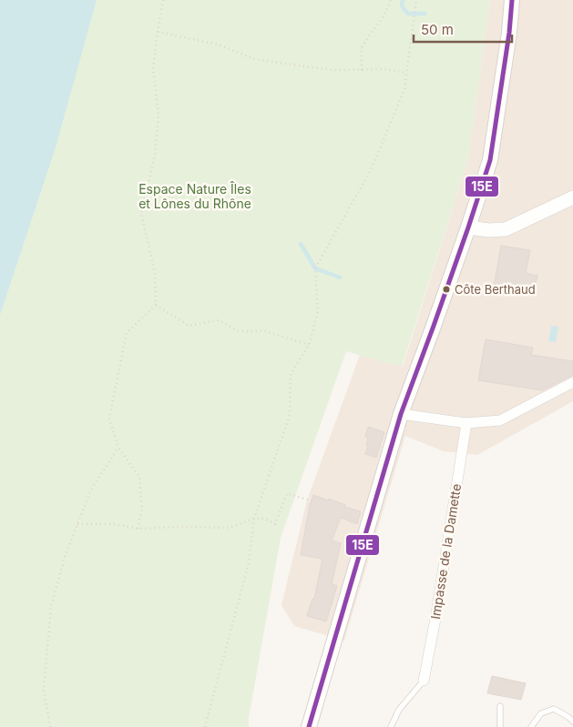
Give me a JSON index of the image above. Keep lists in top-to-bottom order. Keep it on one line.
{"streets":{"street":["Impasse de la Damette"]},"parks":["Espace Nature Îles et Lônes du Rhône"],"places":["Côte Berthaud"],"lines":["transit line 15E"],"scale_bar":"50 m"}
